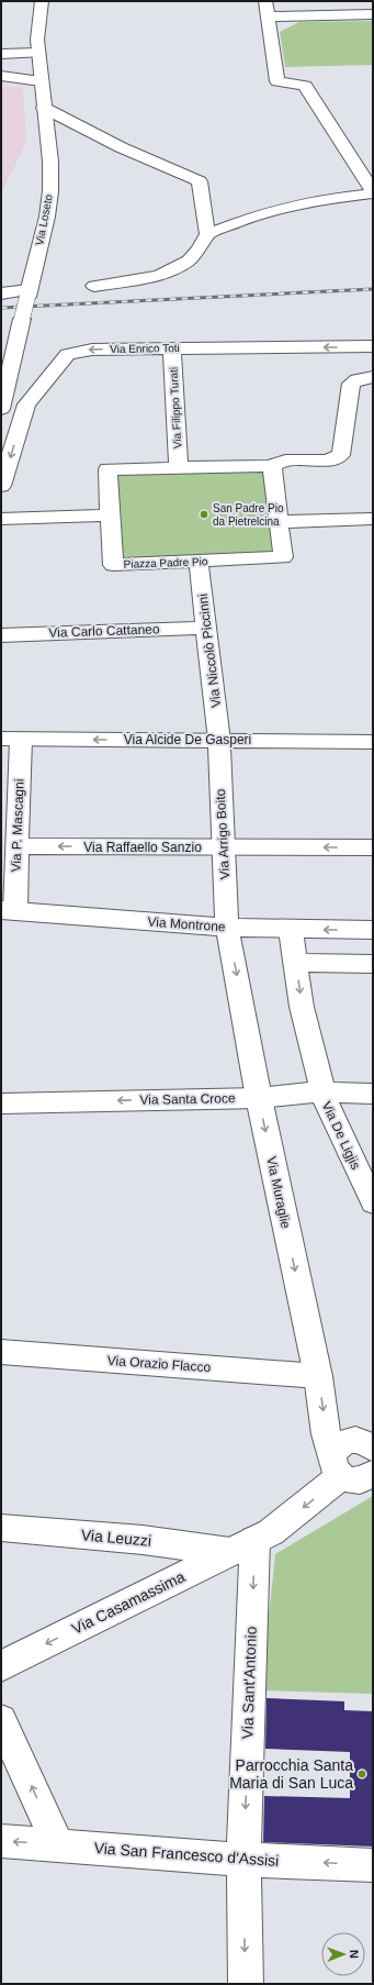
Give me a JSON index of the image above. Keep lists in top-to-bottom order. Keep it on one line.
{"streets":{"street":["Via Loseto","Via Enrico Toti","Via Filippo Turati","Piazza Padre Pio","Via Carlo Cattaneo","Via Niccolò Piccinni","Via Alcide De Gasperi","Via P. Mascagni","Via Arrigo Boito","Via Raffaello Sanzio","Via Montrone","Via Santa Croce","Via De Ligjis","Via Muraglie","Via Orazio Flacco","Via Leuzzi","Via Casamassima","Via Sant'Antonio","Via San Francesco d'Assisi"]},"crossings":[["Via Enrico Toti","Via Filippo Turati"],["Via Filippo Turati","Piazza Padre Pio"],["Piazza Padre Pio","Via Niccolò Piccinni"],["Via Carlo Cattaneo","Via Niccolò Piccinni"],["Via Niccolò Piccinni","Via Alcide De Gasperi"],["Via Niccolò Piccinni","Via Arrigo Boito"],["Via Alcide De Gasperi","Via P. Mascagni"],["Via Alcide De Gasperi","Via Arrigo Boito"],["Via P. Mascagni","Via Raffaello Sanzio"],["Via P. Mascagni","Via Montrone"],["Via Arrigo Boito","Via Raffaello Sanzio"],["Via Arrigo Boito","Via Montrone"],["Via Arrigo Boito","Via Muraglie"],["Via Montrone","Via De Ligjis"],["Via Montrone","Via Muraglie"],["Via Santa Croce","Via De Ligjis"],["Via Santa Croce","Via Muraglie"],["Via Muraglie","Via Orazio Flacco"],["Via Muraglie","Via Casamassima"],["Via Leuzzi","Via Casamassima"],["Via Leuzzi","Via Sant'Antonio"],["Via Casamassima","Via Sant'Antonio"],["Via Sant'Antonio","Via San Francesco d'Assisi"]],"one_way":["Via Alcide De Gasperi","Via Raffaello Sanzio","Via Santa Croce","Via De Ligjis","Via Muraglie","Via Casamassima","Via Sant'Antonio","Via San Francesco d'Assisi"],"places":["San Padre Pio da Pietrelcina","Parrocchia Santa Maria di San Luca"],"north":"right"}
